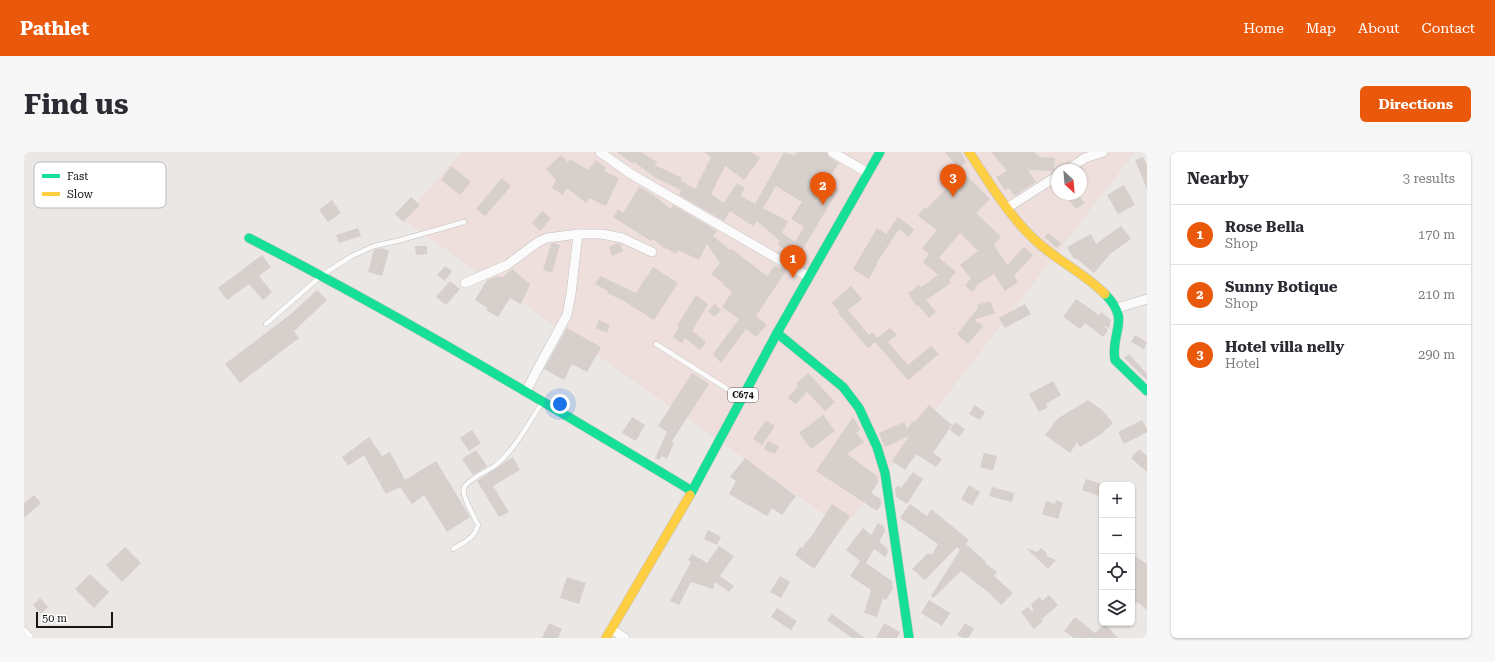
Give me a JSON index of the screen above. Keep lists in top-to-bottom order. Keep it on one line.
{"streets":{"street":["C674"]},"legend":["Fast","Slow"],"scale_bar":"50 m","north":"bottom right","page":{"header":"Pathlet","nav":["Home","Map","About","Contact"],"buttons":"Directions","title":"Find us","heading":["Nearby","3 results"],"pins":["3","2","1"],"list":[{"mark":"1","name":"Rose Bella","note":"Shop","value":"170 m"},{"mark":"2","name":"Sunny Botique","note":"Shop","value":"210 m"},{"mark":"3","name":"Hotel villa nelly","note":"Hotel","value":"290 m"}],"map_buttons":["+","−"],"scale":"50 m"}}
